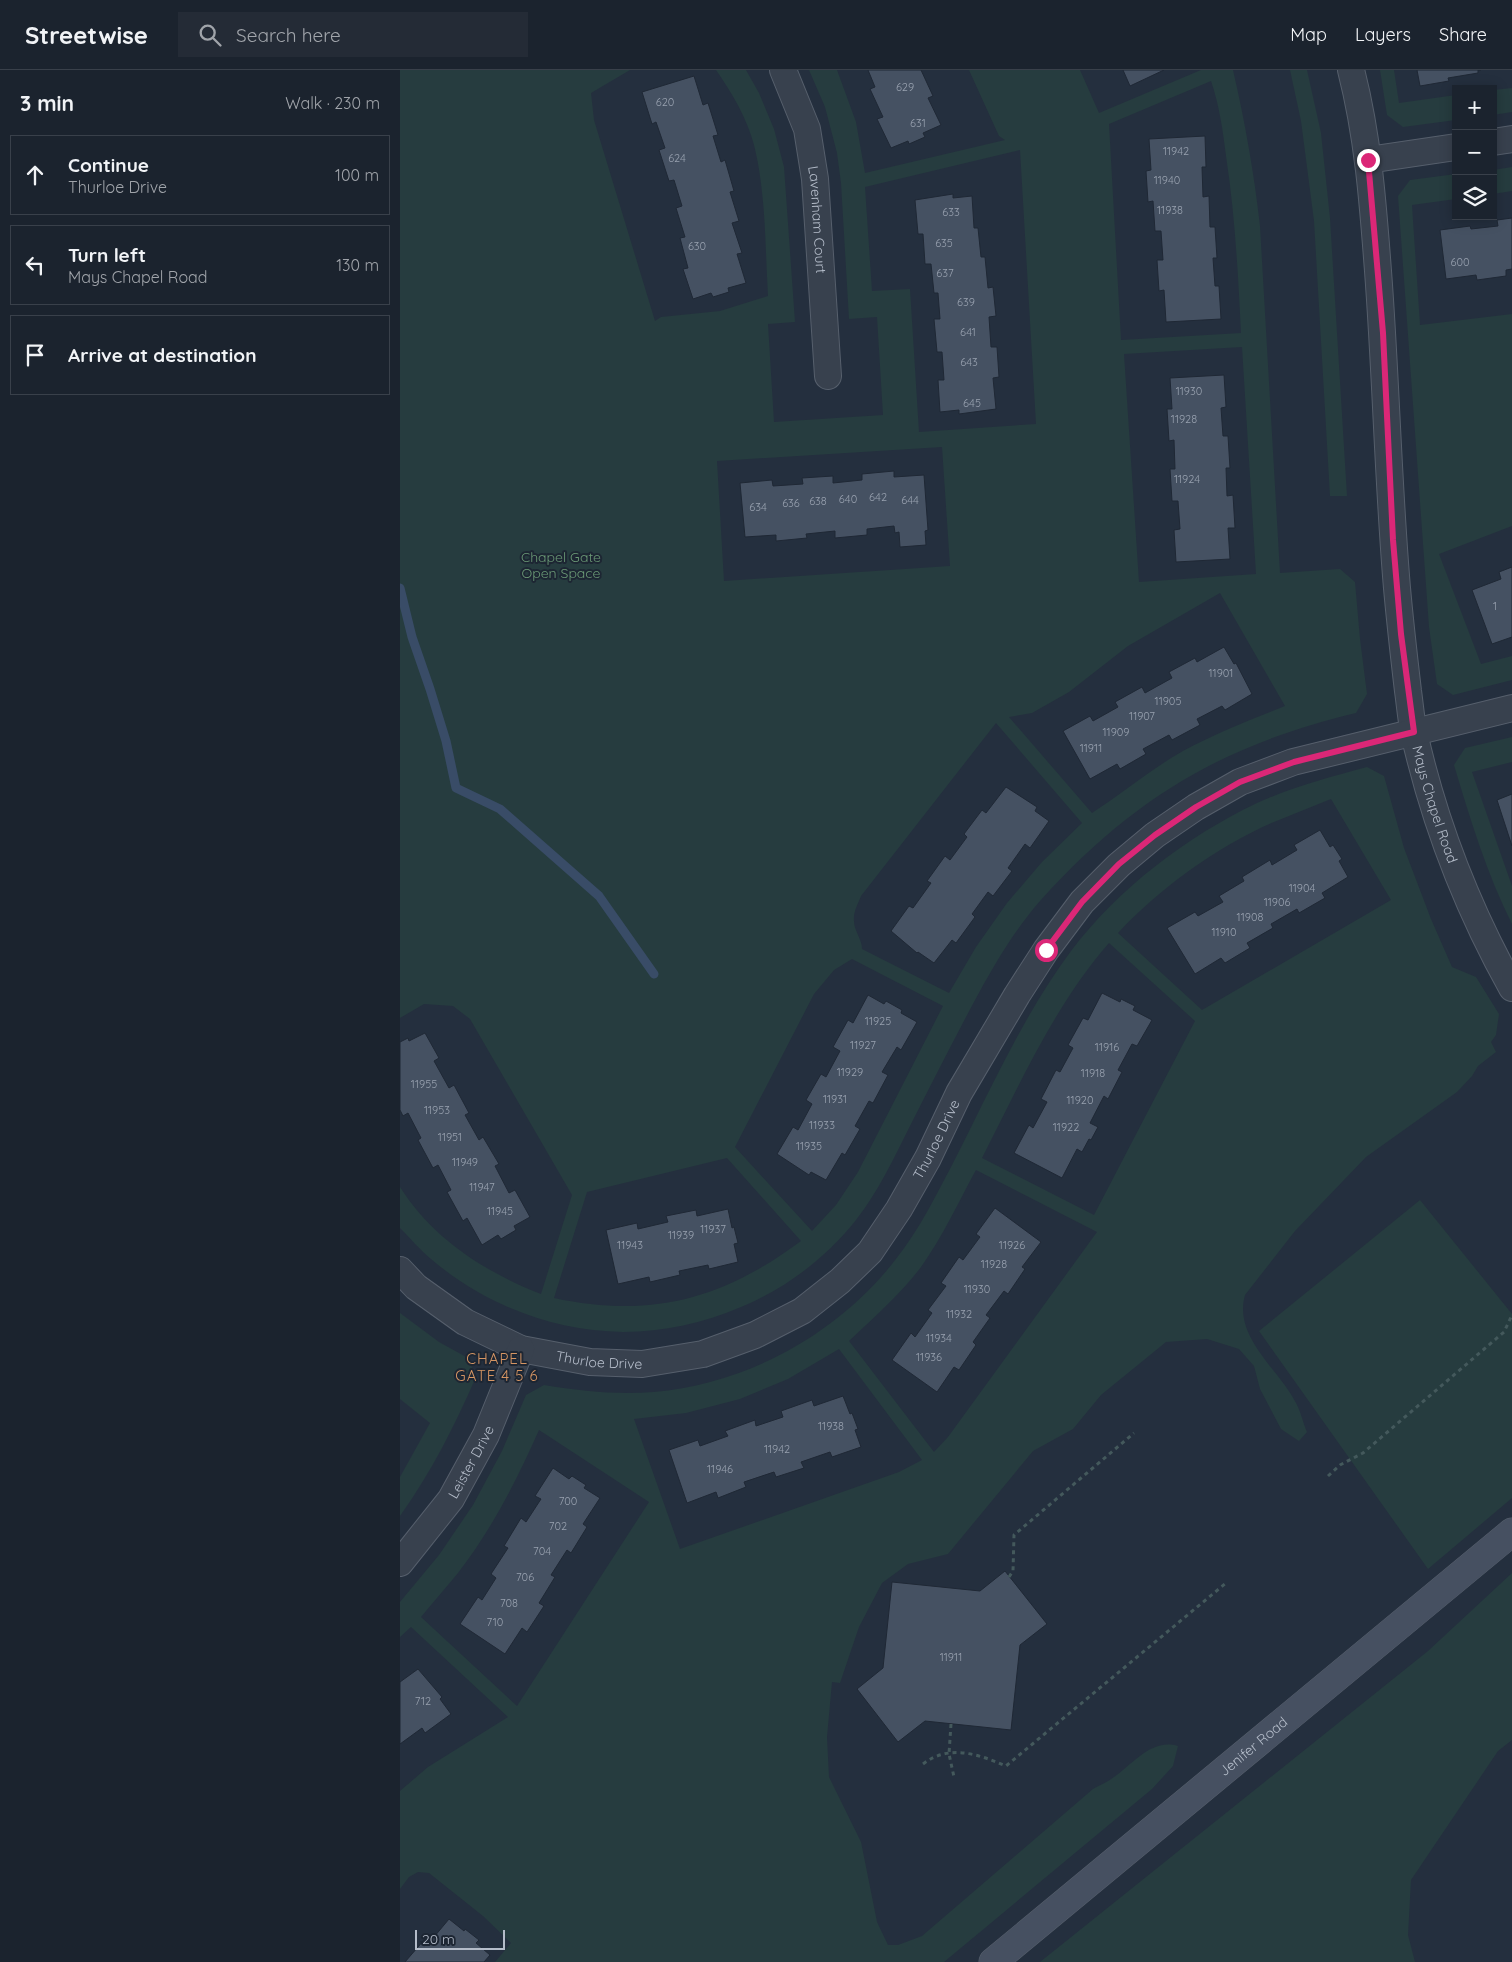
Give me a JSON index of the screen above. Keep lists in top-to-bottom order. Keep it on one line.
{"streets":{"street":["Lavenham Court","Mays Chapel Road","Thurloe Drive","Leister Drive","Jenifer Road"]},"crossings":[["Mays Chapel Road","Thurloe Drive"],["Thurloe Drive","Leister Drive"]],"districts":["CHAPEL GATE 4 5 6"],"parks":["Chapel Gate Open Space"],"house_numbers":["629","620","631","11942","624","11940","11938","633","635","630","600","637","639","641","643","11930","645","11928","11924","642","640","644","638","636","634","1","11901","11905","11907","11909","11911","11904","11906","11908","11910","11925","11927","11916","11929","11918","11955","11931","11920","11953","11933","11922","11951","11935","11949","11947","11945","11937","11939","11943","11926","11928","11930","11932","11934","11936","11938","11942","11946","700","702","704","706","708","710","11911","712"],"scale_bar":"20 m","page":{"header":"Streetwise","search":"Search here","nav":["Map","Layers","Share"],"heading":["3 min","Walk · 230 m"],"map_buttons":["+","−"],"list":[["Continue","Thurloe Drive","100 m"],["Turn left","Mays Chapel Road","130 m"],"Arrive at destination"],"scale":"20 m"}}
